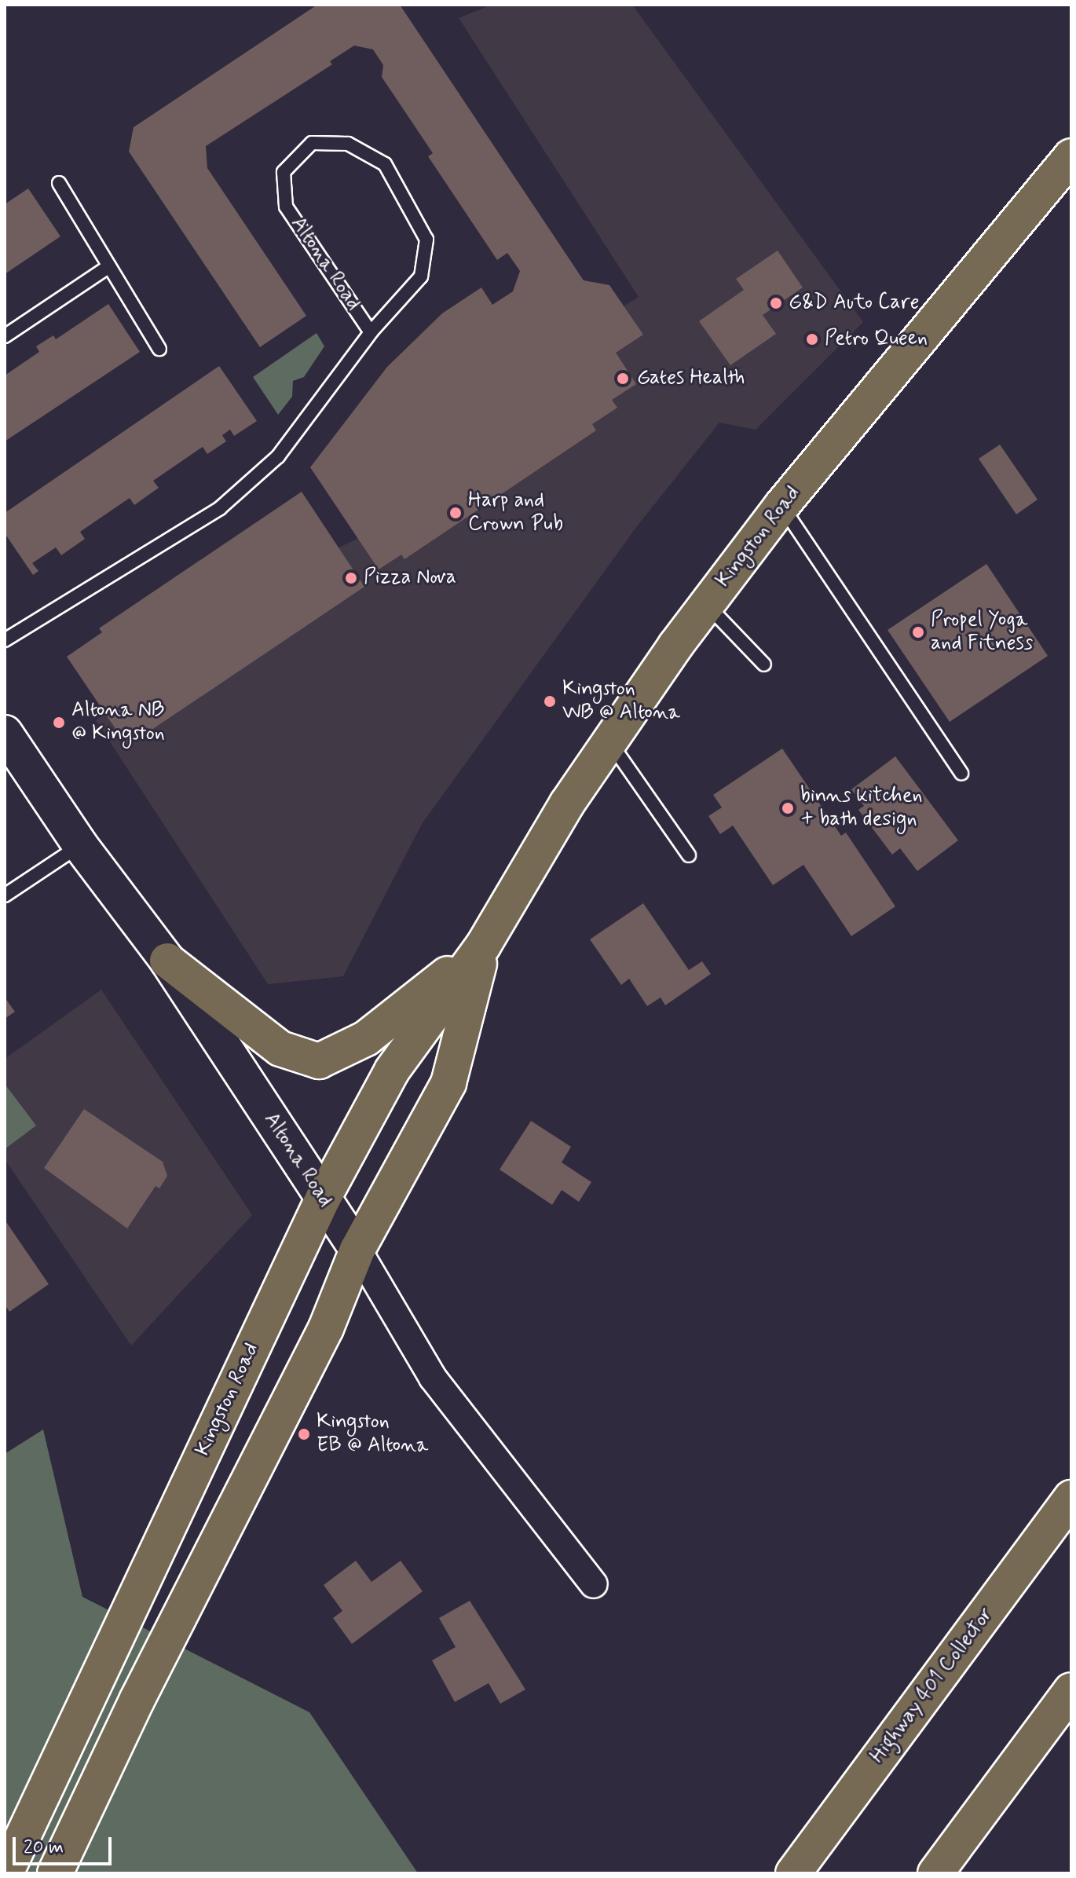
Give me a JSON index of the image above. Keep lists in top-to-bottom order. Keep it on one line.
{"streets":{"main road":["Altona Road","Kingston Road","Highway 401 Collector"]},"crossings":[["Altona Road","Kingston Road"]],"places":["G&D Auto Care","Petro Queen","Gates Health","Harp and Crown Pub","Pizza Nova","Propel Yoga and Fitness","Kingston WB @ Altona","Altona NB @ Kingston","binns kitchen + bath design","Kingston EB @ Altona"],"scale_bar":"20 m"}
